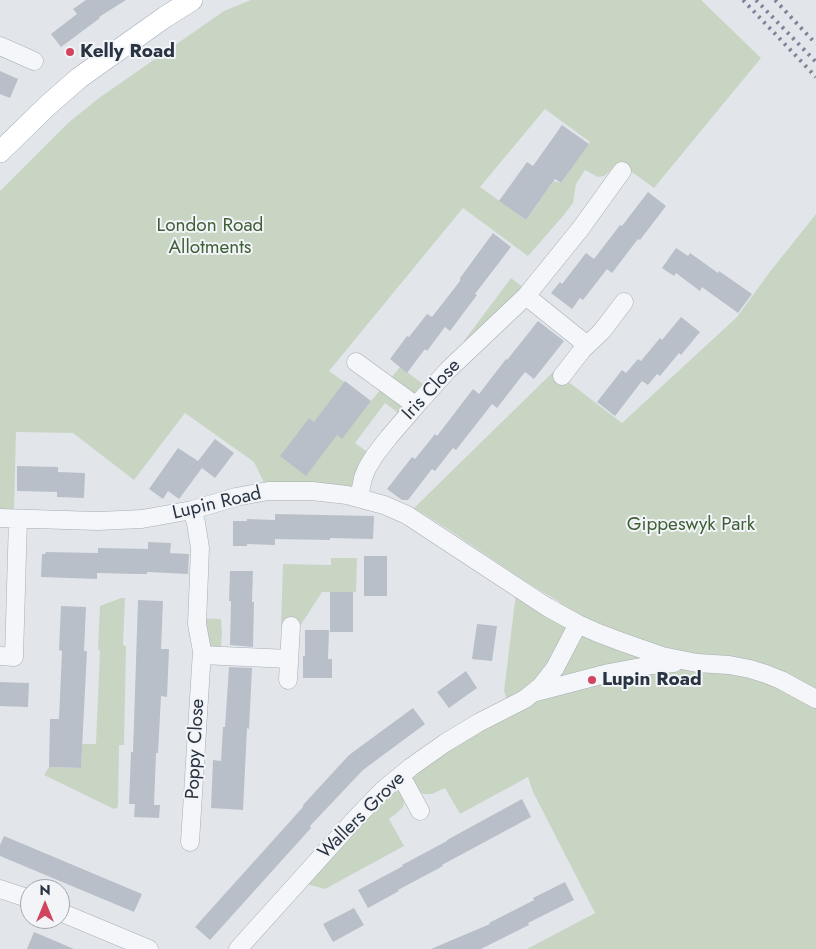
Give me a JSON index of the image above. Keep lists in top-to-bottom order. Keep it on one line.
{"streets":{"street":["Iris Close","Lupin Road","Poppy Close","Wallers Grove"]},"crossings":[["Iris Close","Lupin Road"],["Lupin Road","Poppy Close"],["Lupin Road","Wallers Grove"]],"parks":["London Road Allotments","Gippeswyk Park"],"places":["Kelly Road","Lupin Road"],"north":"top"}
